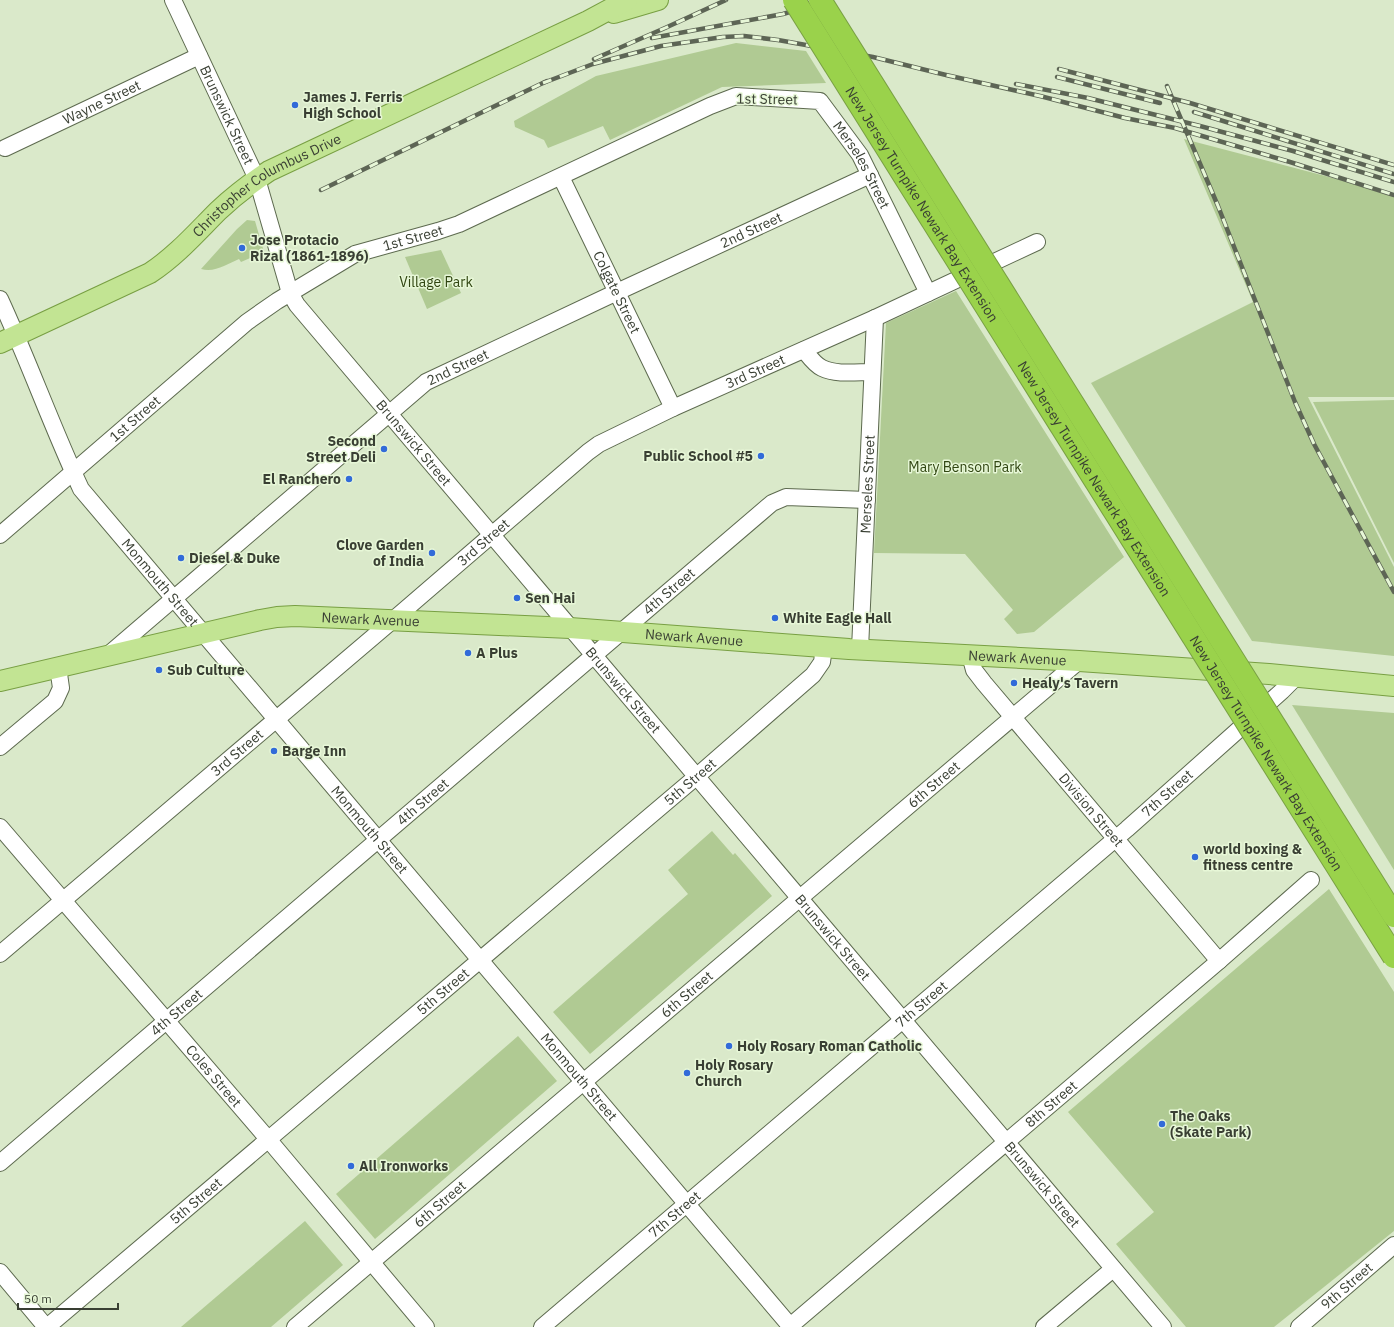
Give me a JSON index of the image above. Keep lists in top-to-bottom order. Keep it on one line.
{"streets":{"highway":["New Jersey Turnpike Newark Bay Extension"],"main road":["Christopher Columbus Drive","Newark Avenue"],"street":["1st Street","Wayne Street","Brunswick Street","Merseles Street","2nd Street","Colgate Street","3rd Street","Monmouth Street","4th Street","5th Street","6th Street","7th Street","Division Street","Coles Street","8th Street","9th Street"]},"crossings":[["1st Street","Brunswick Street"],["1st Street","Merseles Street"],["1st Street","Colgate Street"],["1st Street","Monmouth Street"],["Wayne Street","Brunswick Street"],["Brunswick Street","Christopher Columbus Drive"],["Brunswick Street","2nd Street"],["Brunswick Street","3rd Street"],["Brunswick Street","4th Street"],["Brunswick Street","Newark Avenue"],["Brunswick Street","5th Street"],["Brunswick Street","6th Street"],["Brunswick Street","7th Street"],["Brunswick Street","8th Street"],["Merseles Street","2nd Street"],["Merseles Street","3rd Street"],["Merseles Street","4th Street"],["Merseles Street","Newark Avenue"],["Christopher Columbus Drive","Monmouth Street"],["2nd Street","Colgate Street"],["2nd Street","Monmouth Street"],["2nd Street","Newark Avenue"],["Colgate Street","3rd Street"],["3rd Street","Monmouth Street"],["3rd Street","Newark Avenue"],["3rd Street","Coles Street"],["Monmouth Street","4th Street"],["Monmouth Street","Newark Avenue"],["Monmouth Street","5th Street"],["Monmouth Street","6th Street"],["Monmouth Street","7th Street"],["Monmouth Street","8th Street"],["4th Street","Newark Avenue"],["4th Street","Coles Street"],["Newark Avenue","5th Street"],["Newark Avenue","6th Street"],["Newark Avenue","7th Street"],["Newark Avenue","Division Street"],["5th Street","Coles Street"],["6th Street","Division Street"],["6th Street","Coles Street"],["7th Street","Division Street"],["Division Street","8th Street"]],"parks":["Village Park","Mary Benson Park"],"places":["James J. Ferris High School","Jose Protacio Rizal (1861-1896)","Second Street Deli","Public School #5","El Ranchero","Clove Garden of India","Diesel & Duke","Sen Hai","White Eagle Hall","A Plus","Sub Culture","Healy's Tavern","Barge Inn","world boxing & fitness centre","Holy Rosary Roman Catholic","Holy Rosary Church","The Oaks (Skate Park)","All Ironworks"],"scale_bar":"50 m"}
